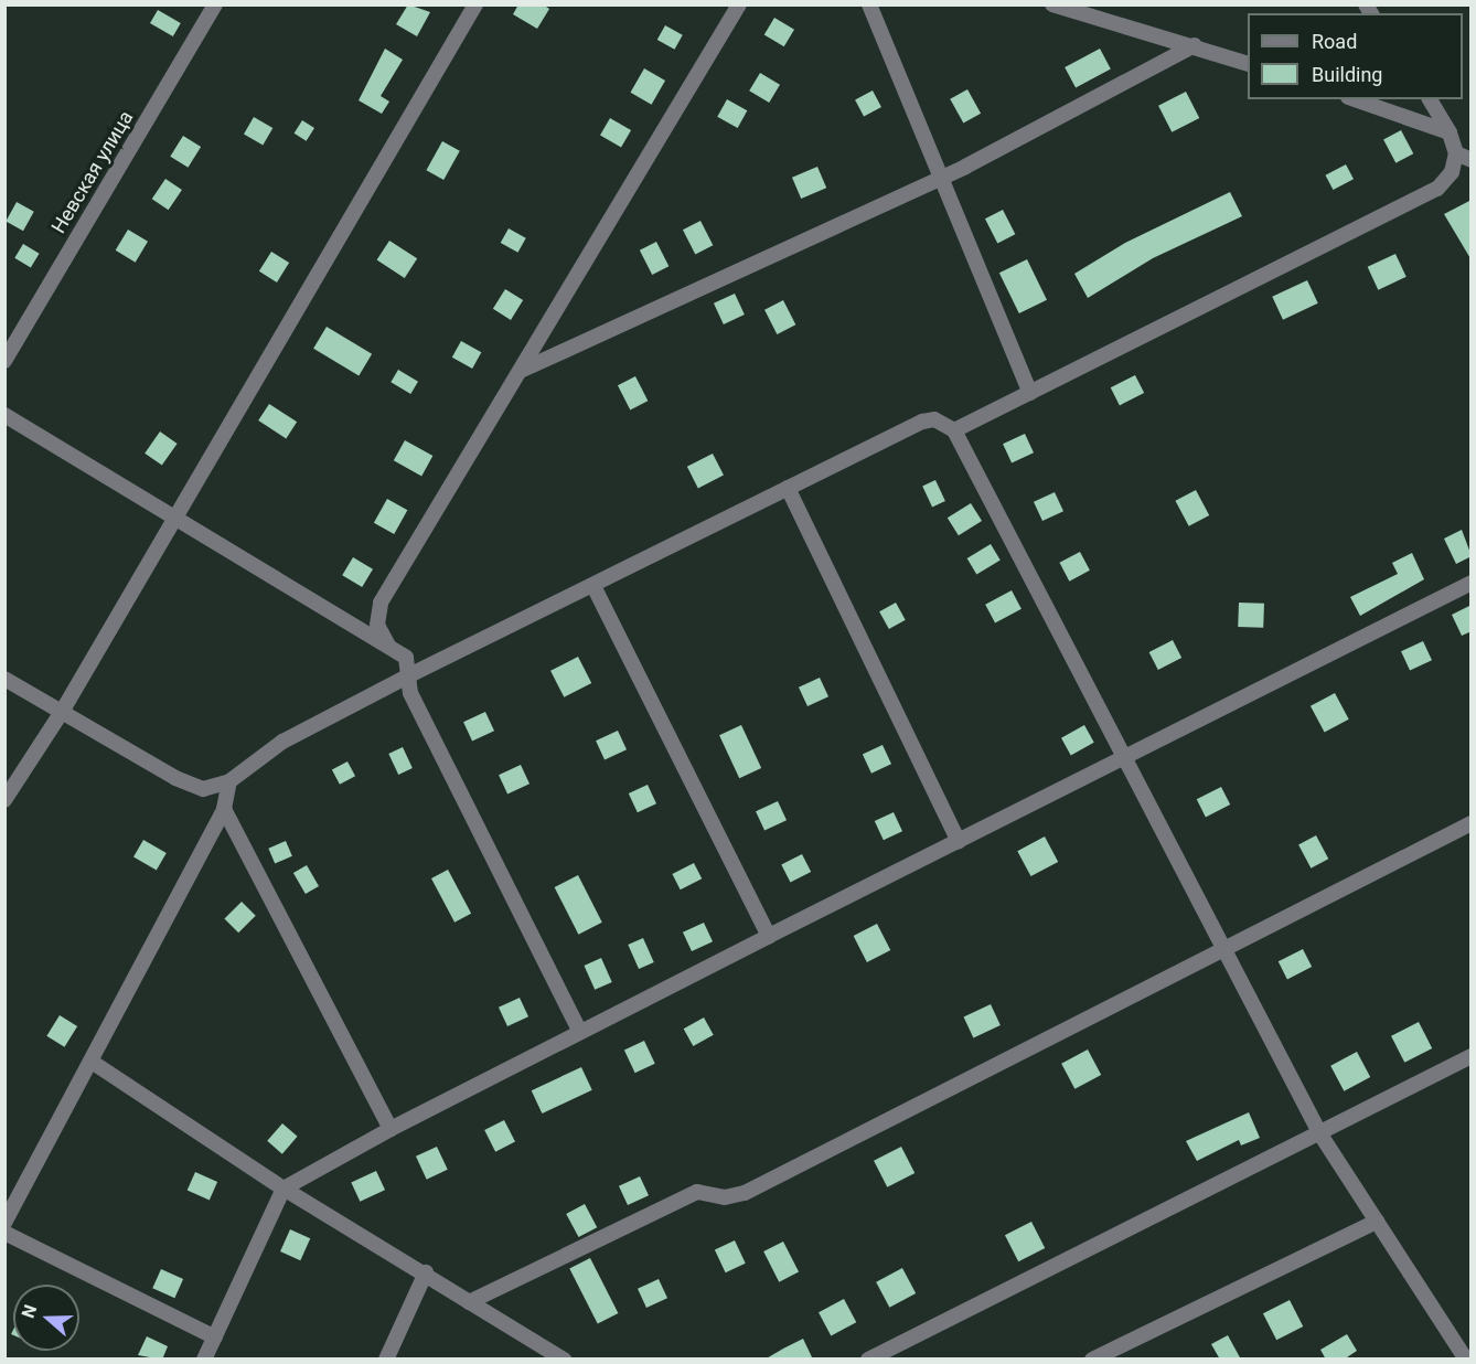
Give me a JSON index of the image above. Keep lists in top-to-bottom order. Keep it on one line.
{"streets":{"street":["Невская улица"]},"legend":["Road","Building"],"north":"left"}
